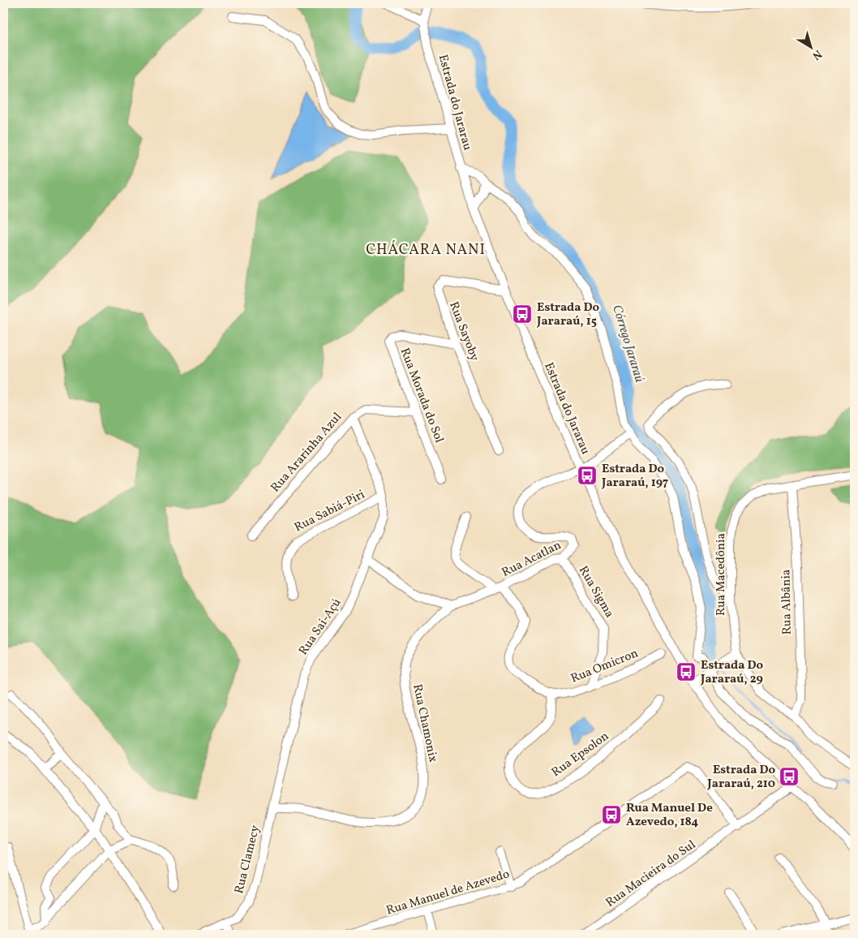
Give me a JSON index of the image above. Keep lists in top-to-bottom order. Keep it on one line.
{"streets":{"street":["Estrada do Jararau","Rua Sayoby","Rua Morada do Sol","Rua Ararinha Azul","Rua Sabiá-Piri","Rua Acatlan","Rua Macedônia","Rua Sigma","Rua Albânia","Rua Sai-Açú","Rua Omicron","Rua Chamonix","Rua Epsolon","Rua Clamecy","Rua Macieira do Sul","Rua Manuel de Azevedo"]},"crossings":[["Estrada do Jararau","Rua Sayoby"],["Estrada do Jararau","Rua Acatlan"],["Estrada do Jararau","Rua Macieira do Sul"],["Rua Sayoby","Rua Morada do Sol"],["Rua Morada do Sol","Rua Ararinha Azul"],["Rua Ararinha Azul","Rua Sai-Açú"],["Rua Sabiá-Piri","Rua Sai-Açú"],["Rua Acatlan","Rua Sigma"],["Rua Acatlan","Rua Chamonix"],["Rua Macedônia","Rua Albânia"],["Rua Sigma","Rua Omicron"],["Rua Sai-Açú","Rua Chamonix"],["Rua Sai-Açú","Rua Clamecy"],["Rua Omicron","Rua Epsolon"],["Rua Chamonix","Rua Clamecy"],["Rua Macieira do Sul","Rua Manuel de Azevedo"]],"districts":["CHÁCARA NANI"],"water":["Córrego Jararaú"],"places":{"bus stop":["Estrada Do Jararaú, 15","Estrada Do Jararaú, 197","Estrada Do Jararaú, 29","Estrada Do Jararaú, 210","Rua Manuel De Azevedo, 184"]},"north":"bottom right"}
